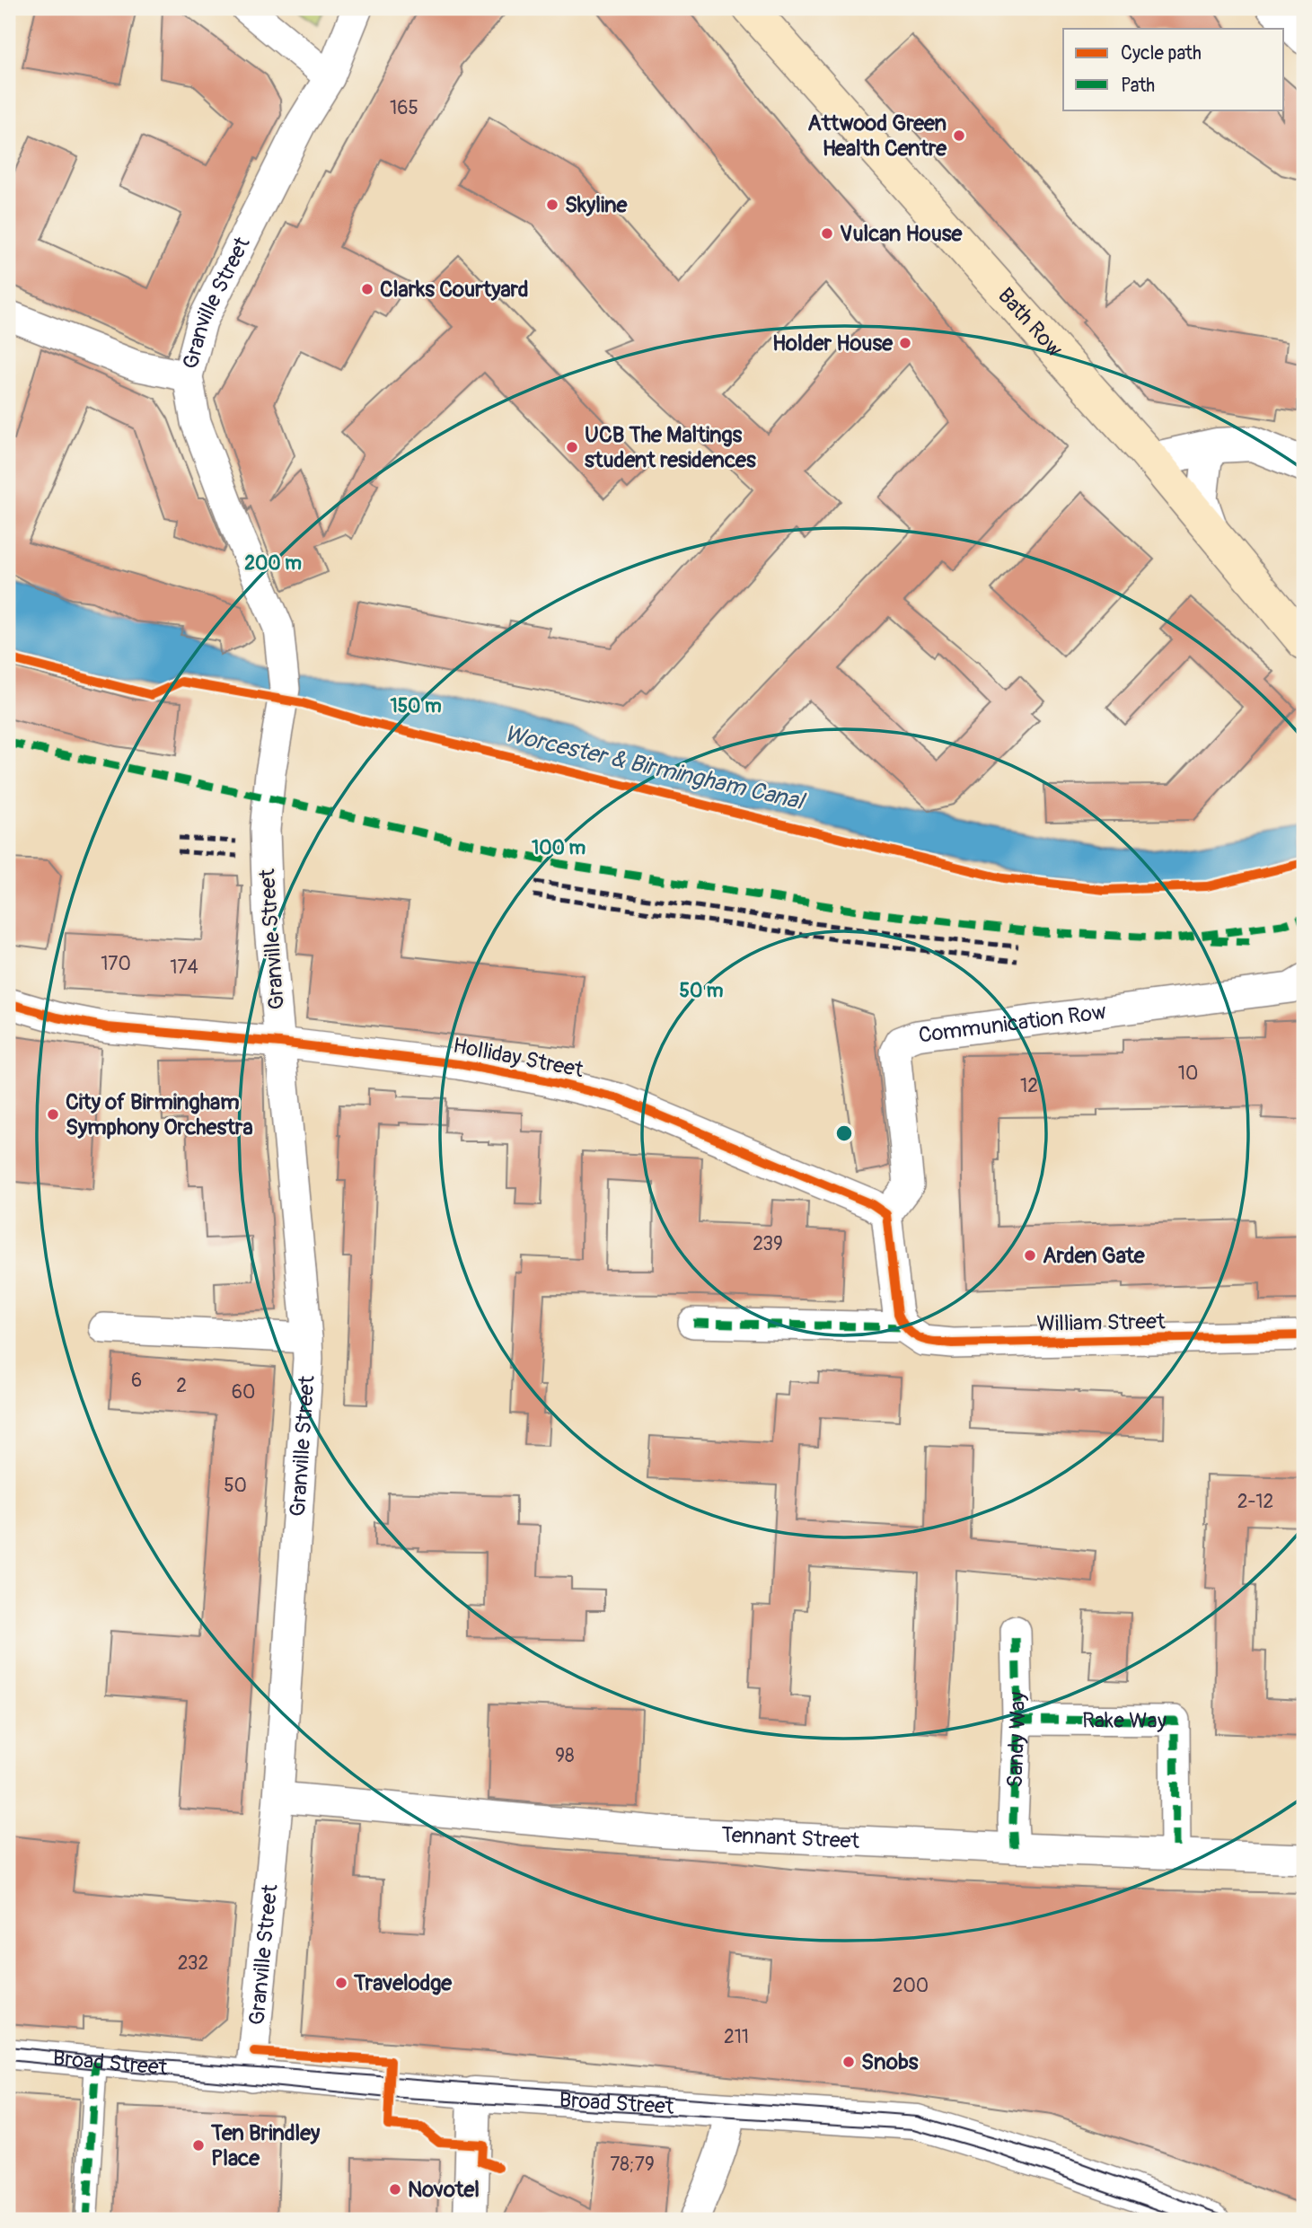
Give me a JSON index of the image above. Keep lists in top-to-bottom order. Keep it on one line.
{"streets":{"main road":["Bath Row"],"street":["Granville Street","Communication Row","Holliday Street","William Street","Rake Way","Sandy Way","Tennant Street","Broad Street"]},"crossings":[["Granville Street","Holliday Street"],["Granville Street","Tennant Street"],["Granville Street","Broad Street"],["Communication Row","Holliday Street"],["Rake Way","Sandy Way"],["Rake Way","Tennant Street"],["Sandy Way","Tennant Street"]],"water":["Worcester & Birmingham Canal"],"places":["Attwood Green Health Centre","Skyline","Vulcan House","Clarks Courtyard","Holder House","UCB The Maltings student residences","City of Birmingham Symphony Orchestra","Arden Gate","Travelodge","Snobs","Ten Brindley Place","Novotel"],"house_numbers":["165","170","174","10","12","239","6","2","60","50","2-12","98","232","200","211","78;79"],"legend":["Cycle path","Path"],"rings":["200 m","150 m","100 m","50 m"]}
